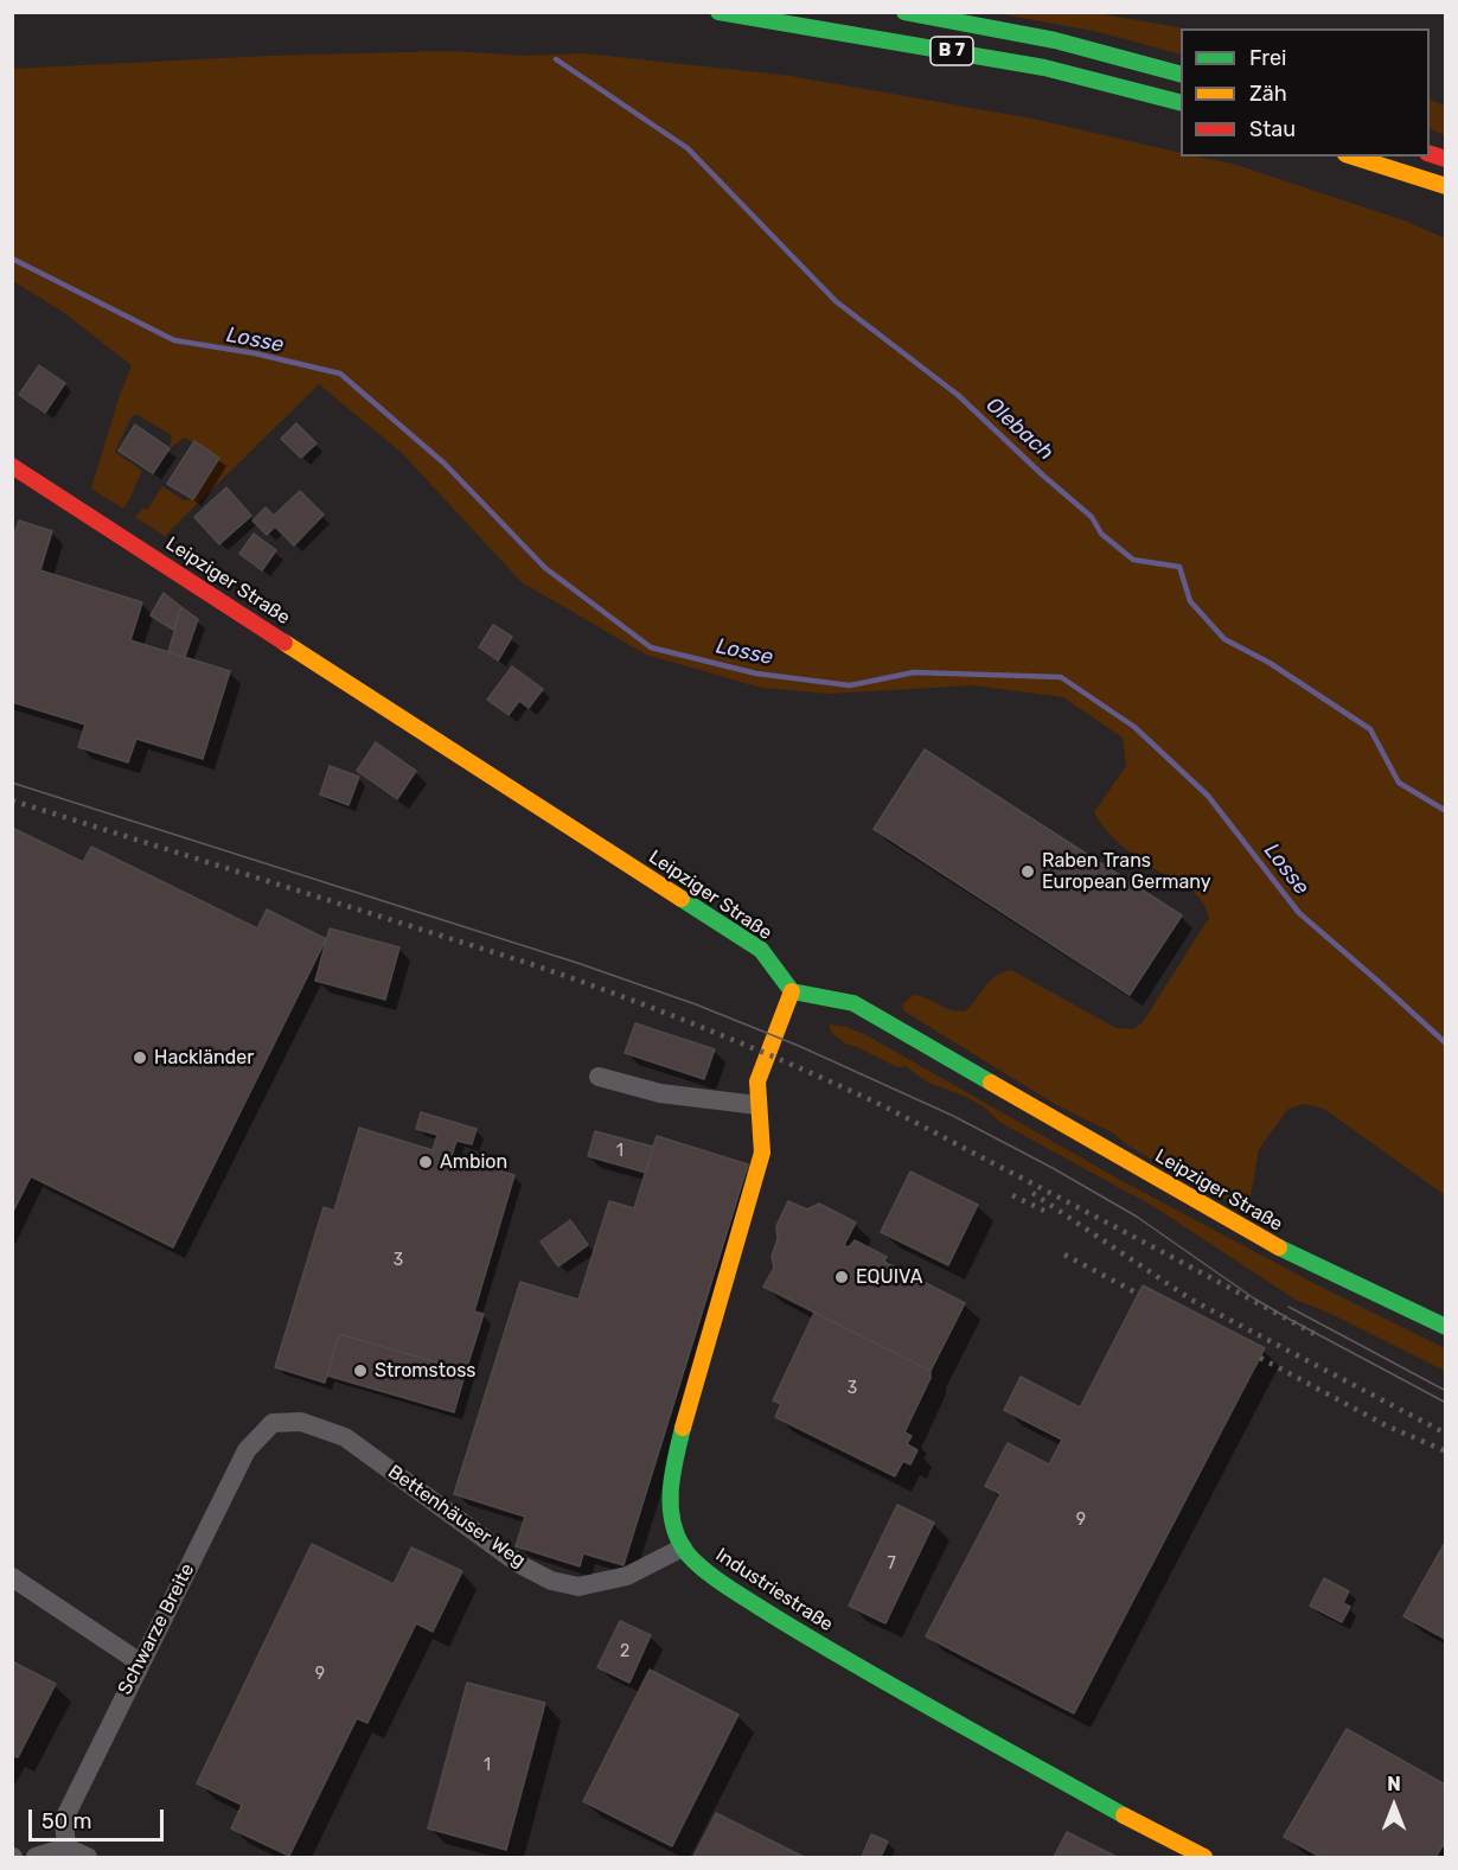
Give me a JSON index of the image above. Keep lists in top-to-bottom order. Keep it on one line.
{"streets":{"main road":["B 7","Leipziger Straße","Industriestraße"],"street":["Bettenhäuser Weg","Schwarze Breite"]},"crossings":[["Leipziger Straße","Industriestraße"],["Bettenhäuser Weg","Industriestraße"],["Bettenhäuser Weg","Schwarze Breite"]],"water":["Losse","Olebach"],"places":["Raben Trans European Germany","Hackländer","Ambion","EQUIVA","Stromstoss"],"house_numbers":["1","3","3","9","7","2","9","1"],"legend":["Frei","Zäh","Stau"],"scale_bar":"50 m","north":"top"}
